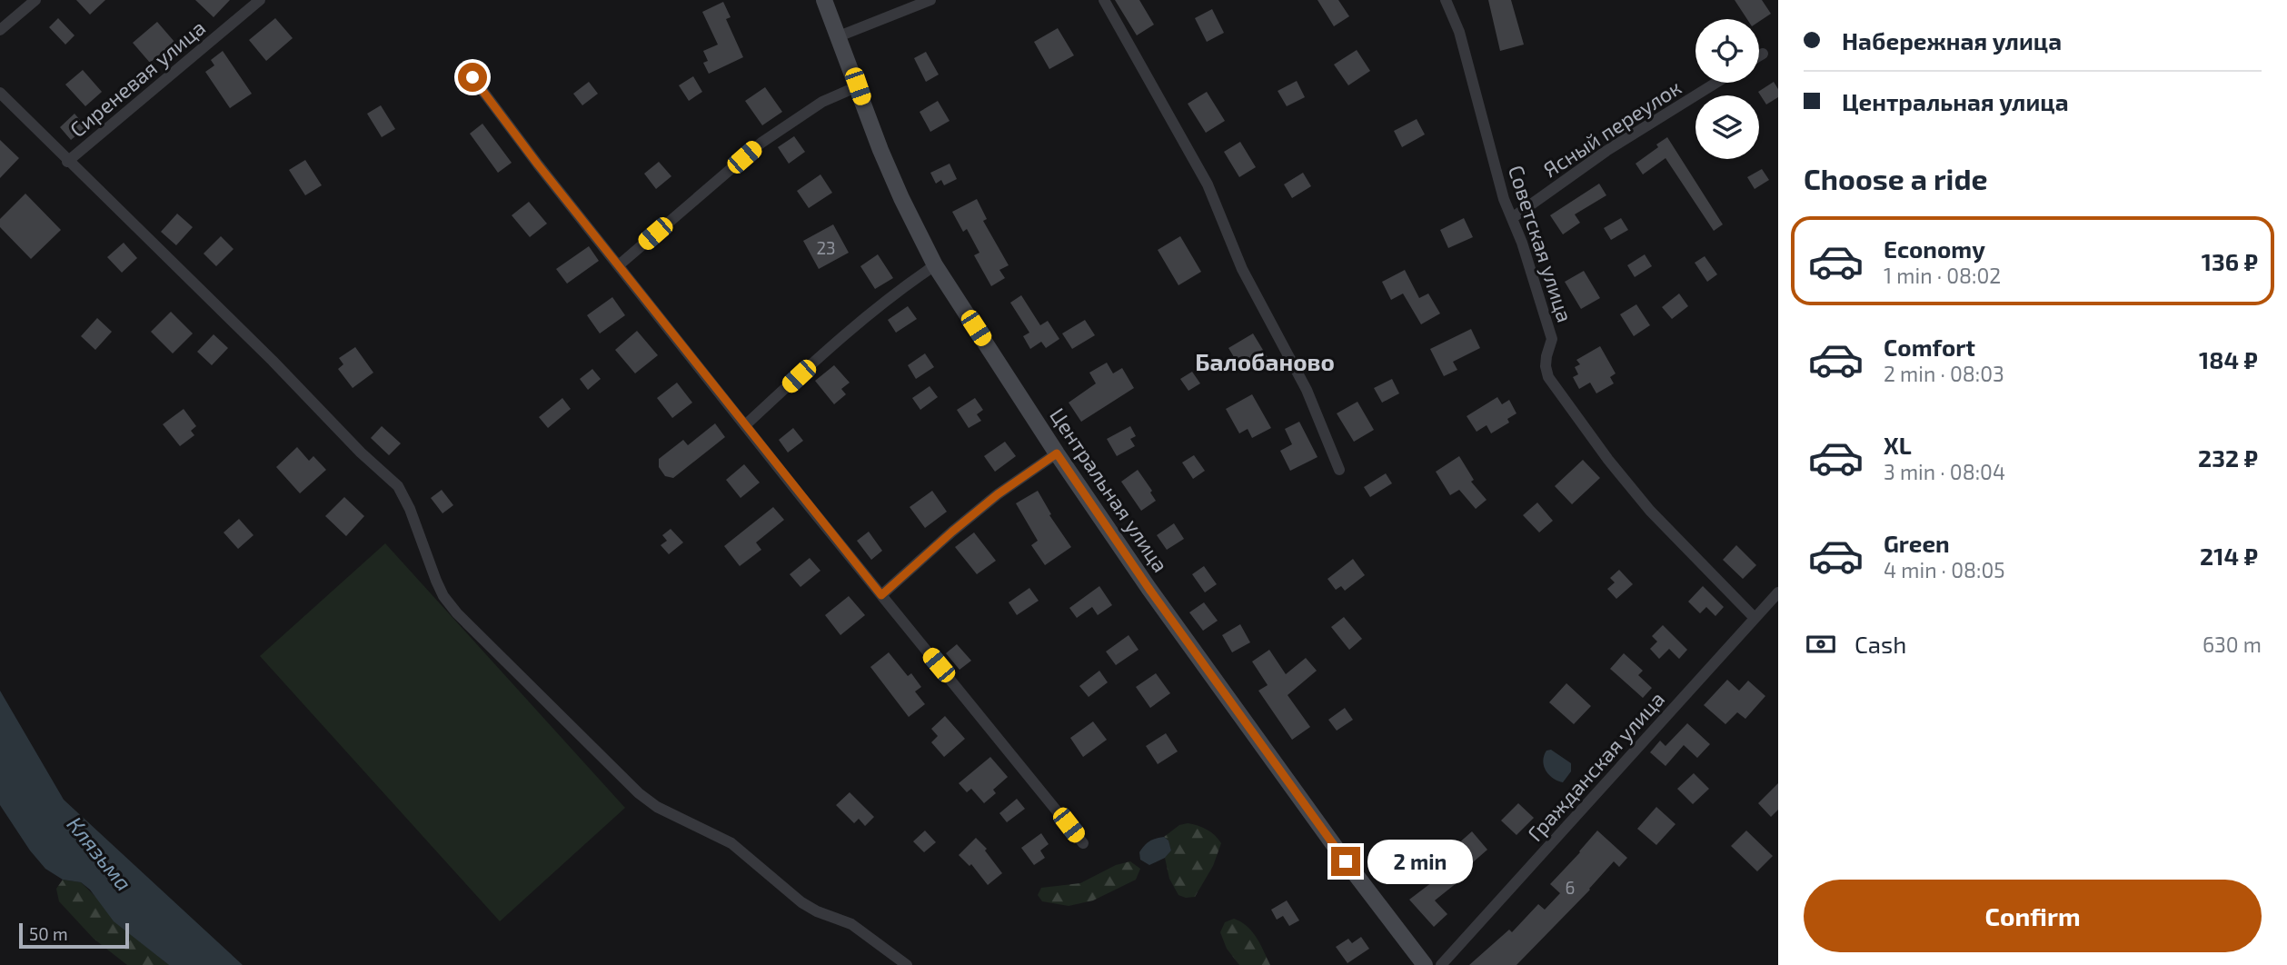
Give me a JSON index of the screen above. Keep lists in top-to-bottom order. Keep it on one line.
{"streets":{"main road":["Центральная улица"],"street":["Сиреневая улица","Ясный переулок","Советская улица","Гражданская улица"]},"crossings":[["Ясный переулок","Советская улица"],["Советская улица","Гражданская улица"]],"districts":["Балобаново"],"water":["Клязьма"],"house_numbers":["23","6"],"scale_bar":"50 m","page":{"banner":["Набережная улица","Центральная улица"],"heading":"Choose a ride","list":[{"name":"Economy","note":"1 min · 08:02","value":"136 ₽"},{"name":"Comfort","note":"2 min · 08:03","value":"184 ₽"},{"name":"XL","note":"3 min · 08:04","value":"232 ₽"},{"name":"Green","note":"4 min · 08:05","value":"214 ₽"}],"pay":["Cash","630 m"],"bubble":"2 min","buttons":"Confirm","scale":"50 m"}}
